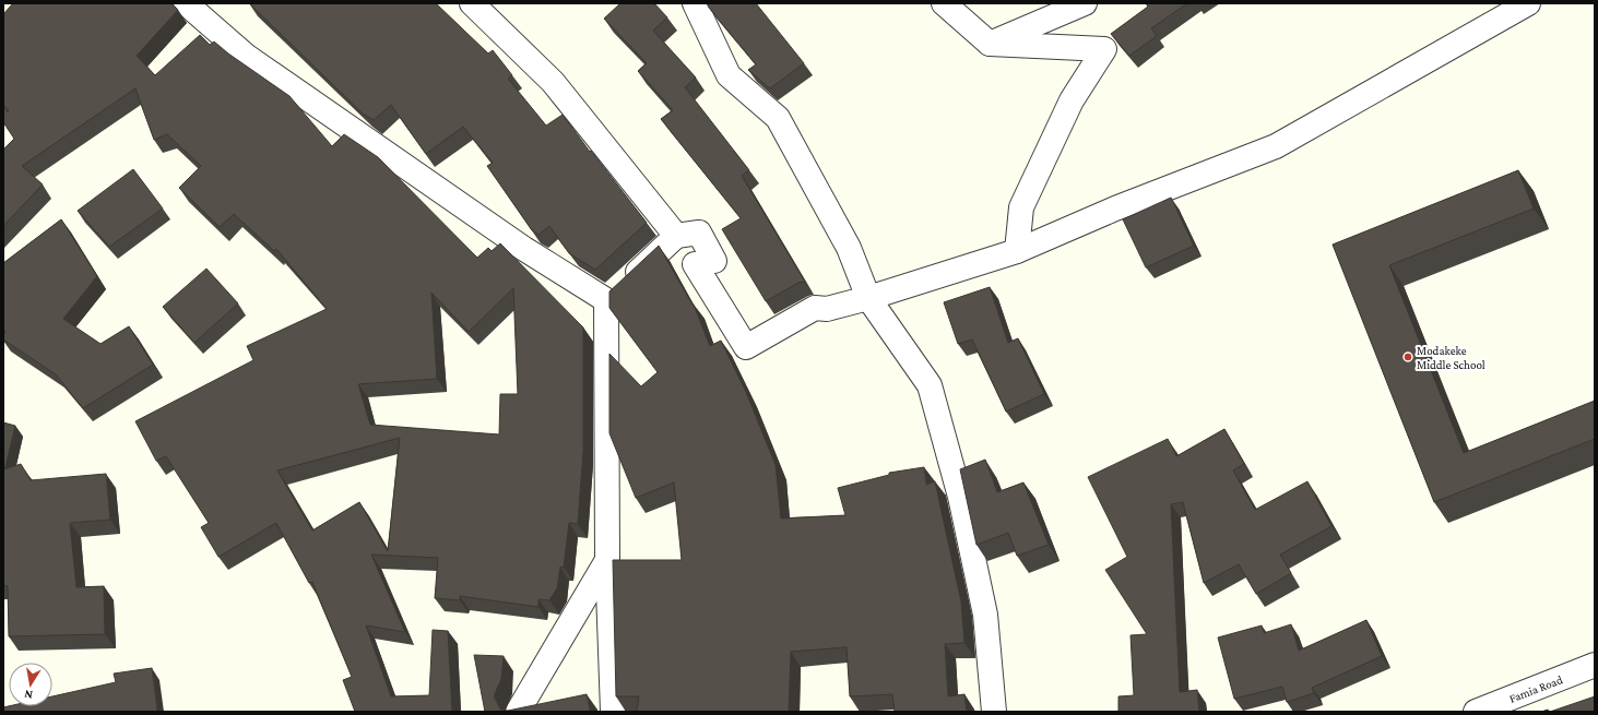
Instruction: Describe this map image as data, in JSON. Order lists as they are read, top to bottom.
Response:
{
  "streets": {
    "street": ["Famia Road"]
  },
  "places": ["Modakeke Middle School"],
  "north": "bottom"
}
